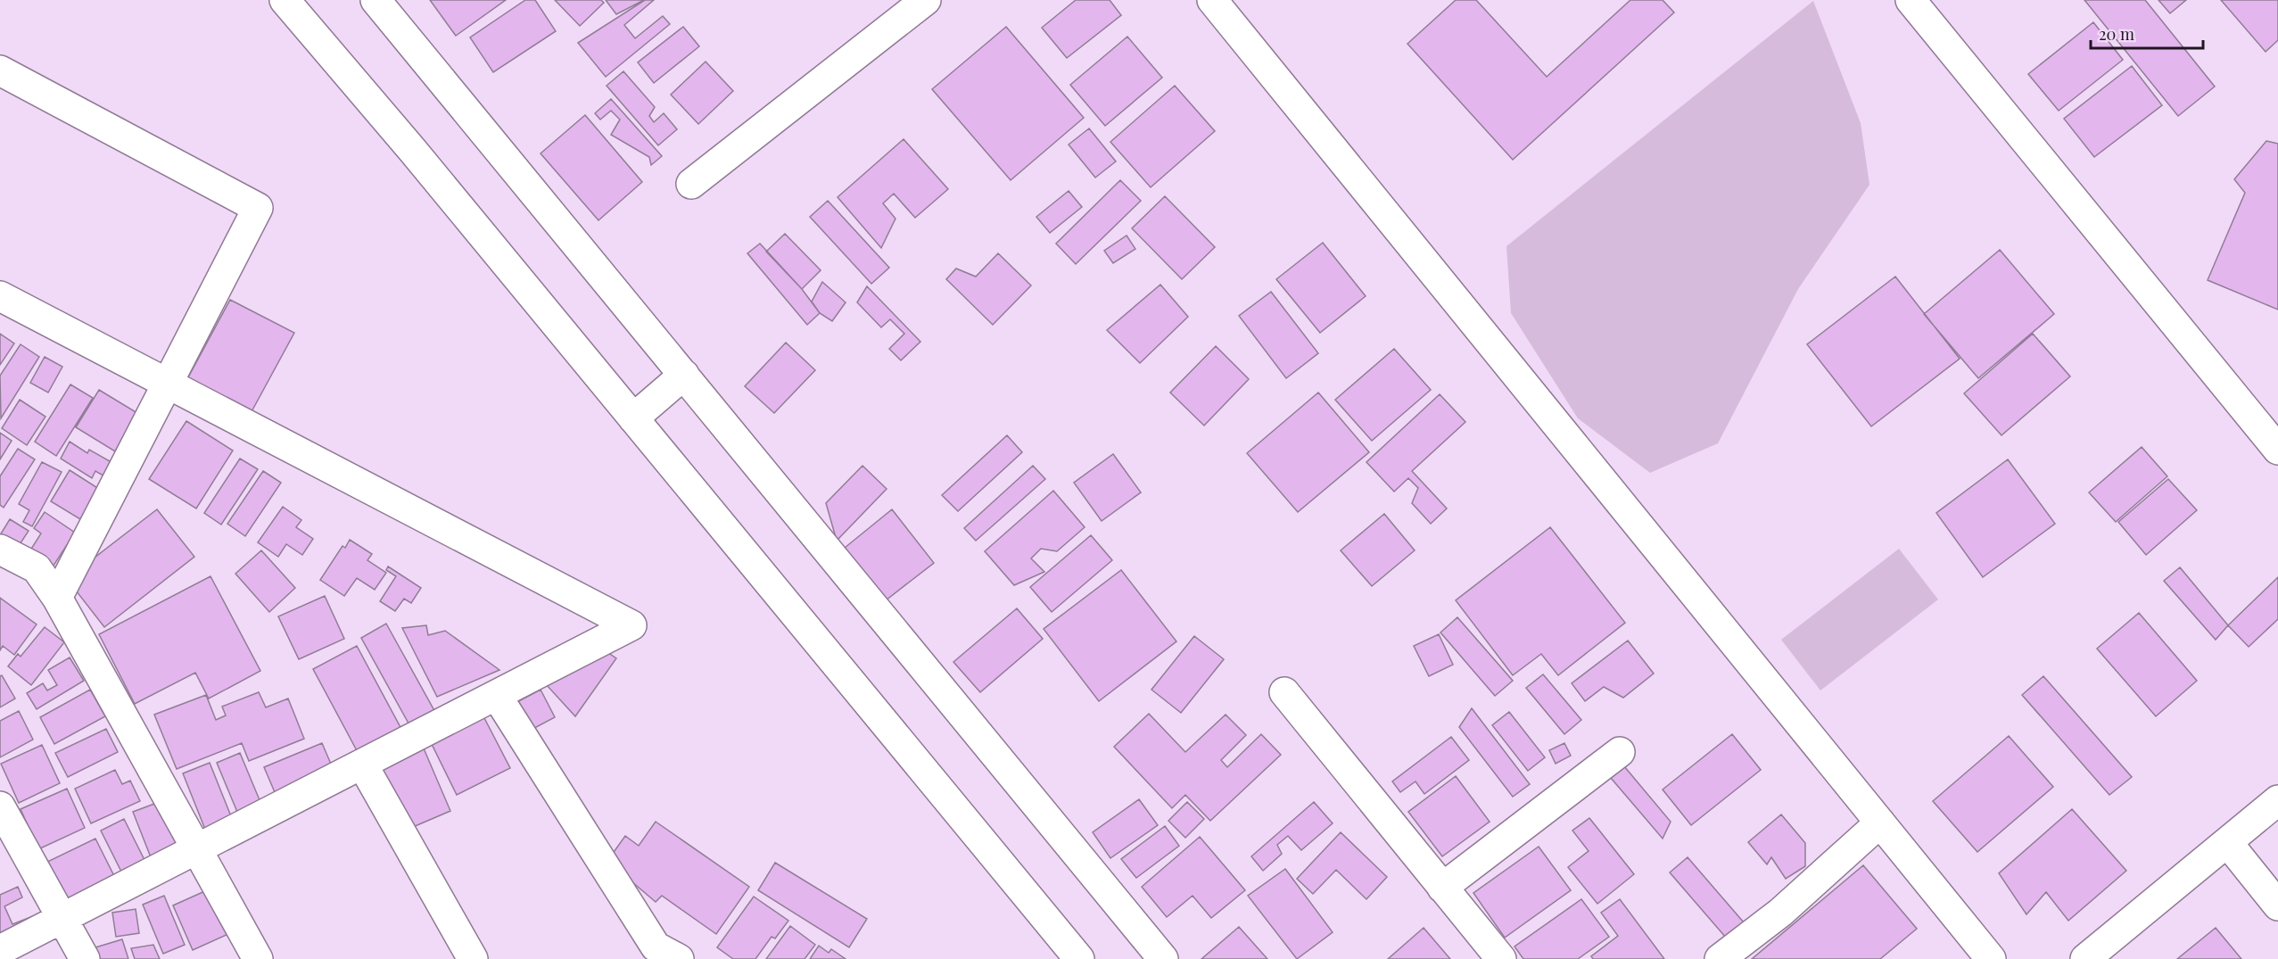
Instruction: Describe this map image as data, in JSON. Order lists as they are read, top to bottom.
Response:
{
  "scale_bar": "20 m"
}
